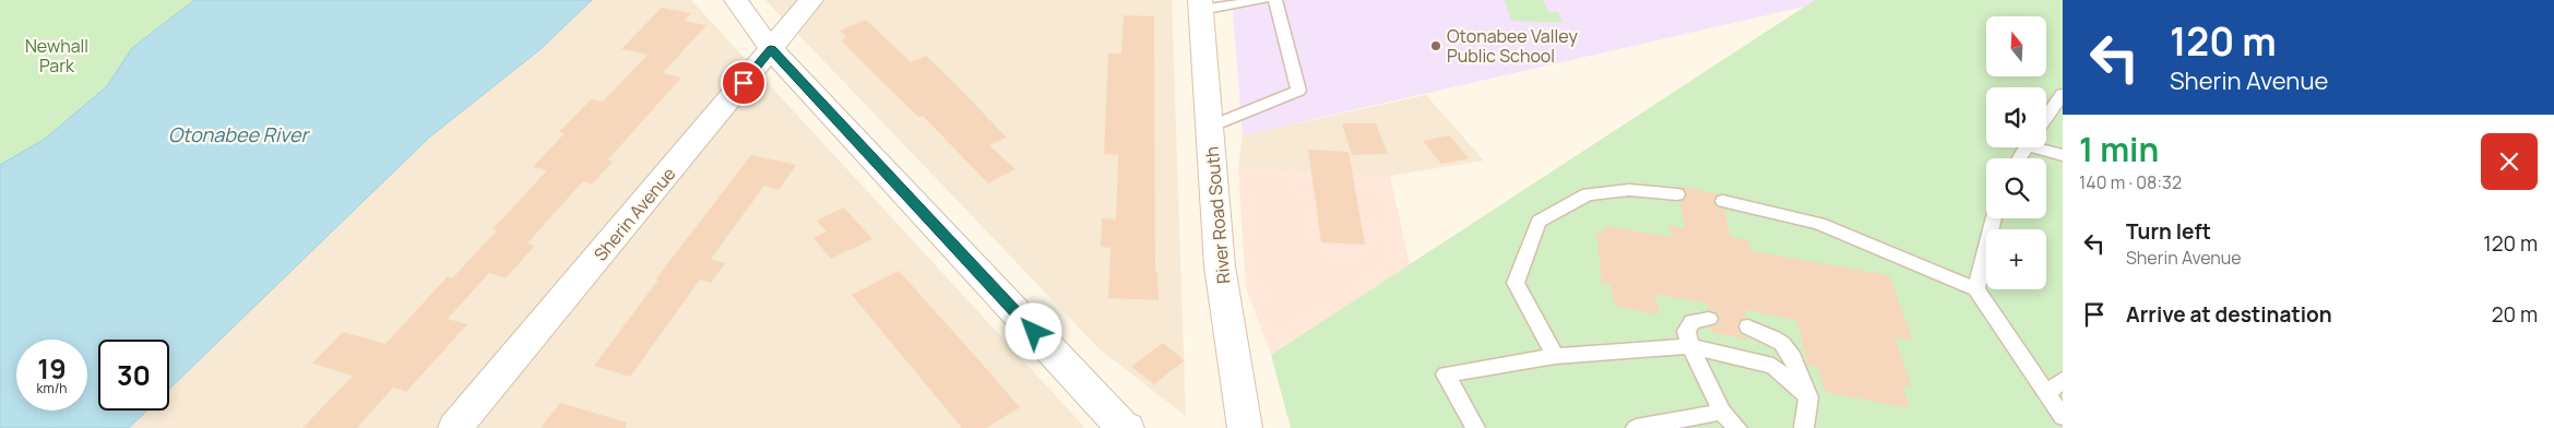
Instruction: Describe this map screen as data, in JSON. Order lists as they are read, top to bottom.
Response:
{
  "streets": {
    "street": ["Sherin Avenue", "River Road South"]
  },
  "water": ["Otonabee River"],
  "parks": ["Newhall Park"],
  "places": ["Otonabee Valley Public School"],
  "north": "top",
  "page": {
    "turn": ["120 m", "Sherin Avenue"],
    "map_buttons": "+",
    "heading": ["1 min", "140 m · 08:32"],
    "list": [
      {
        "name": "Turn left",
        "note": "Sherin Avenue",
        "value": "120 m"
      },
      {
        "name": "Arrive at destination",
        "value": "20 m"
      }
    ],
    "speed": "19 km/h",
    "limit": "30"
  }
}
